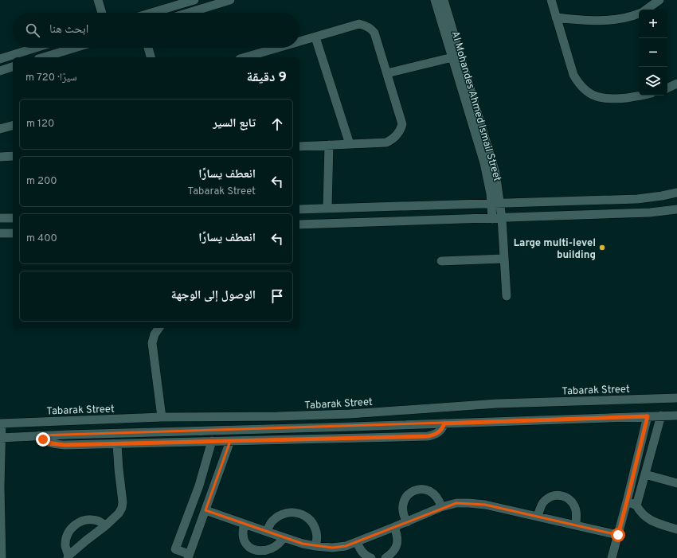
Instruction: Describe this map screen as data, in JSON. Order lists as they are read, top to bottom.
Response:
{
  "streets": {
    "street": ["Al Mohandes Ahmed Ismail Street", "Tabarak Street"]
  },
  "places": ["Large multi-level building"],
  "page": {
    "map_buttons": ["+", "−"],
    "search": "ابحث هنا",
    "heading": ["9 دقيقة", "سيرًا · 720 m"],
    "list": [
      ["تابع السير", "120 m"],
      ["انعطف يسارًا", "Tabarak Street", "200 m"],
      ["انعطف يسارًا", "400 m"],
      "الوصول إلى الوجهة"
    ]
  }
}
